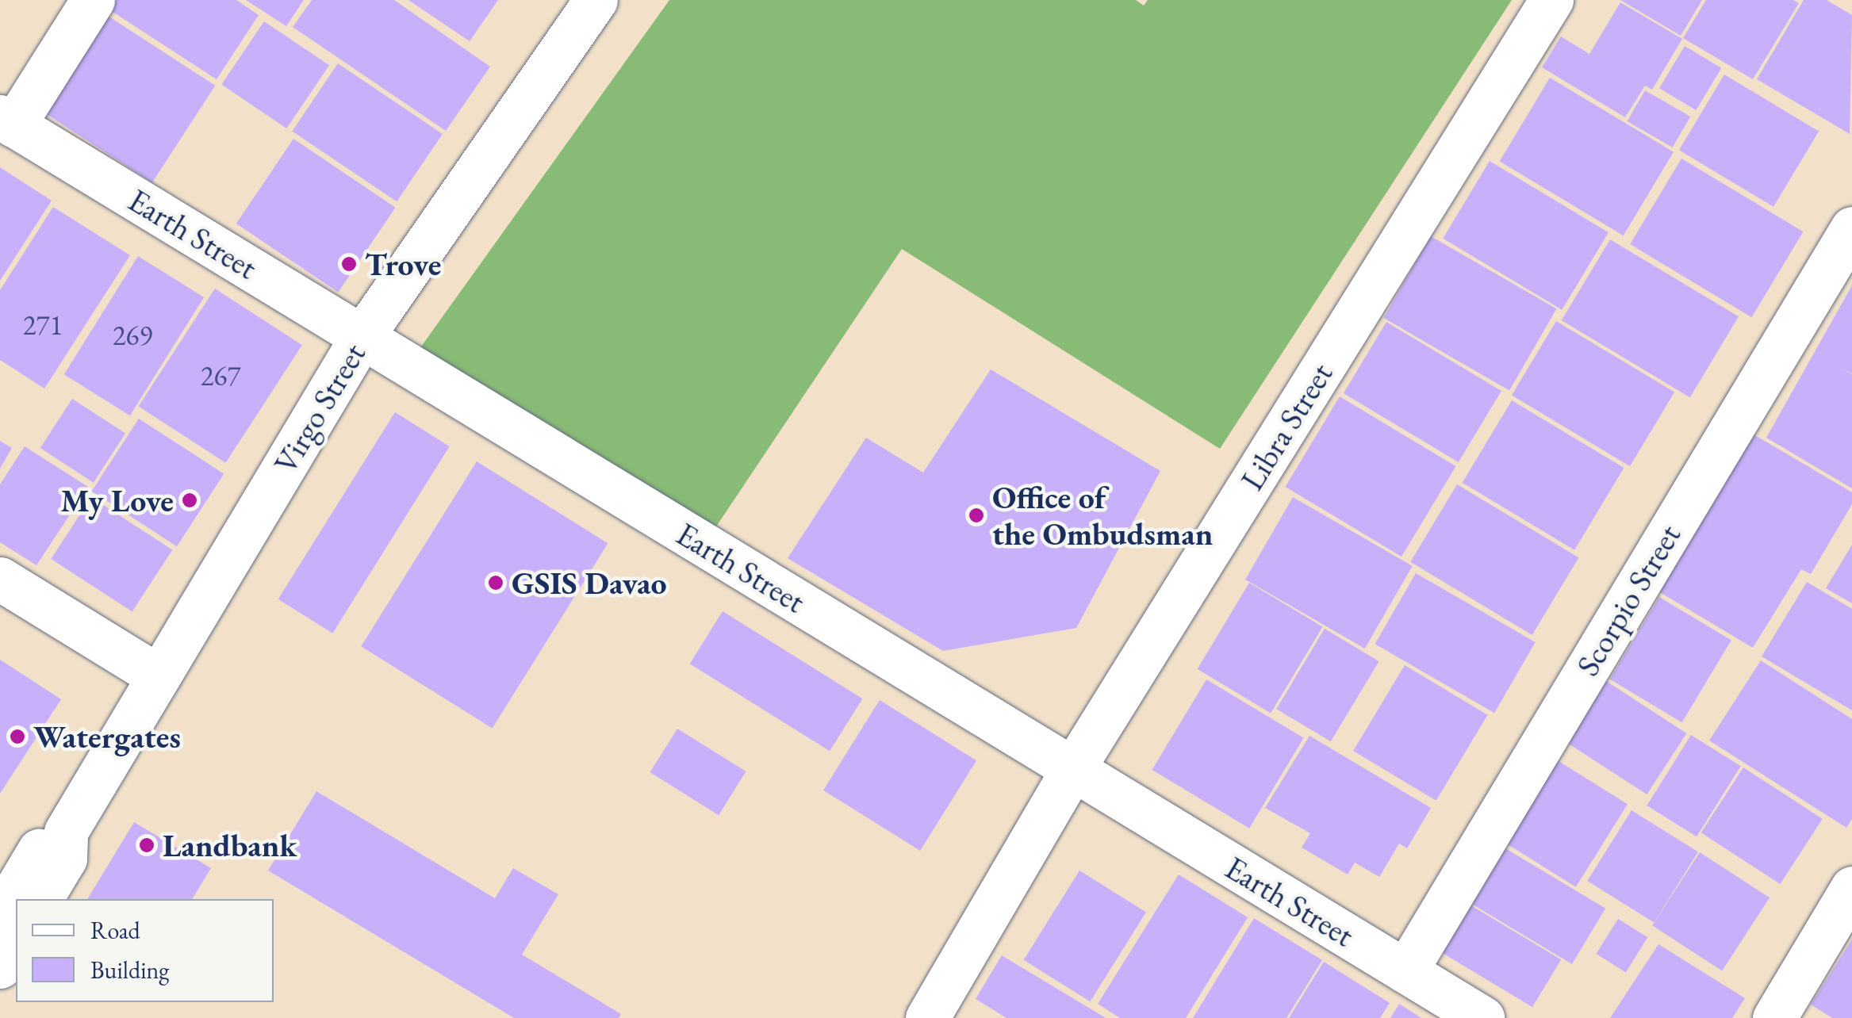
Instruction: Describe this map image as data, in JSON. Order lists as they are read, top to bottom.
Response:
{
  "streets": {
    "street": [
      "Earth Street",
      "Virgo Street",
      "Libra Street",
      "Scorpio Street"
    ]
  },
  "crossings": [
    ["Earth Street", "Virgo Street"],
    ["Earth Street", "Libra Street"],
    ["Earth Street", "Scorpio Street"]
  ],
  "places": [
    "Trove",
    "My Love",
    "Office of the Ombudsman",
    "GSIS Davao",
    "Watergates",
    "Landbank"
  ],
  "house_numbers": ["271", "269", "267"],
  "legend": ["Road", "Building"]
}
